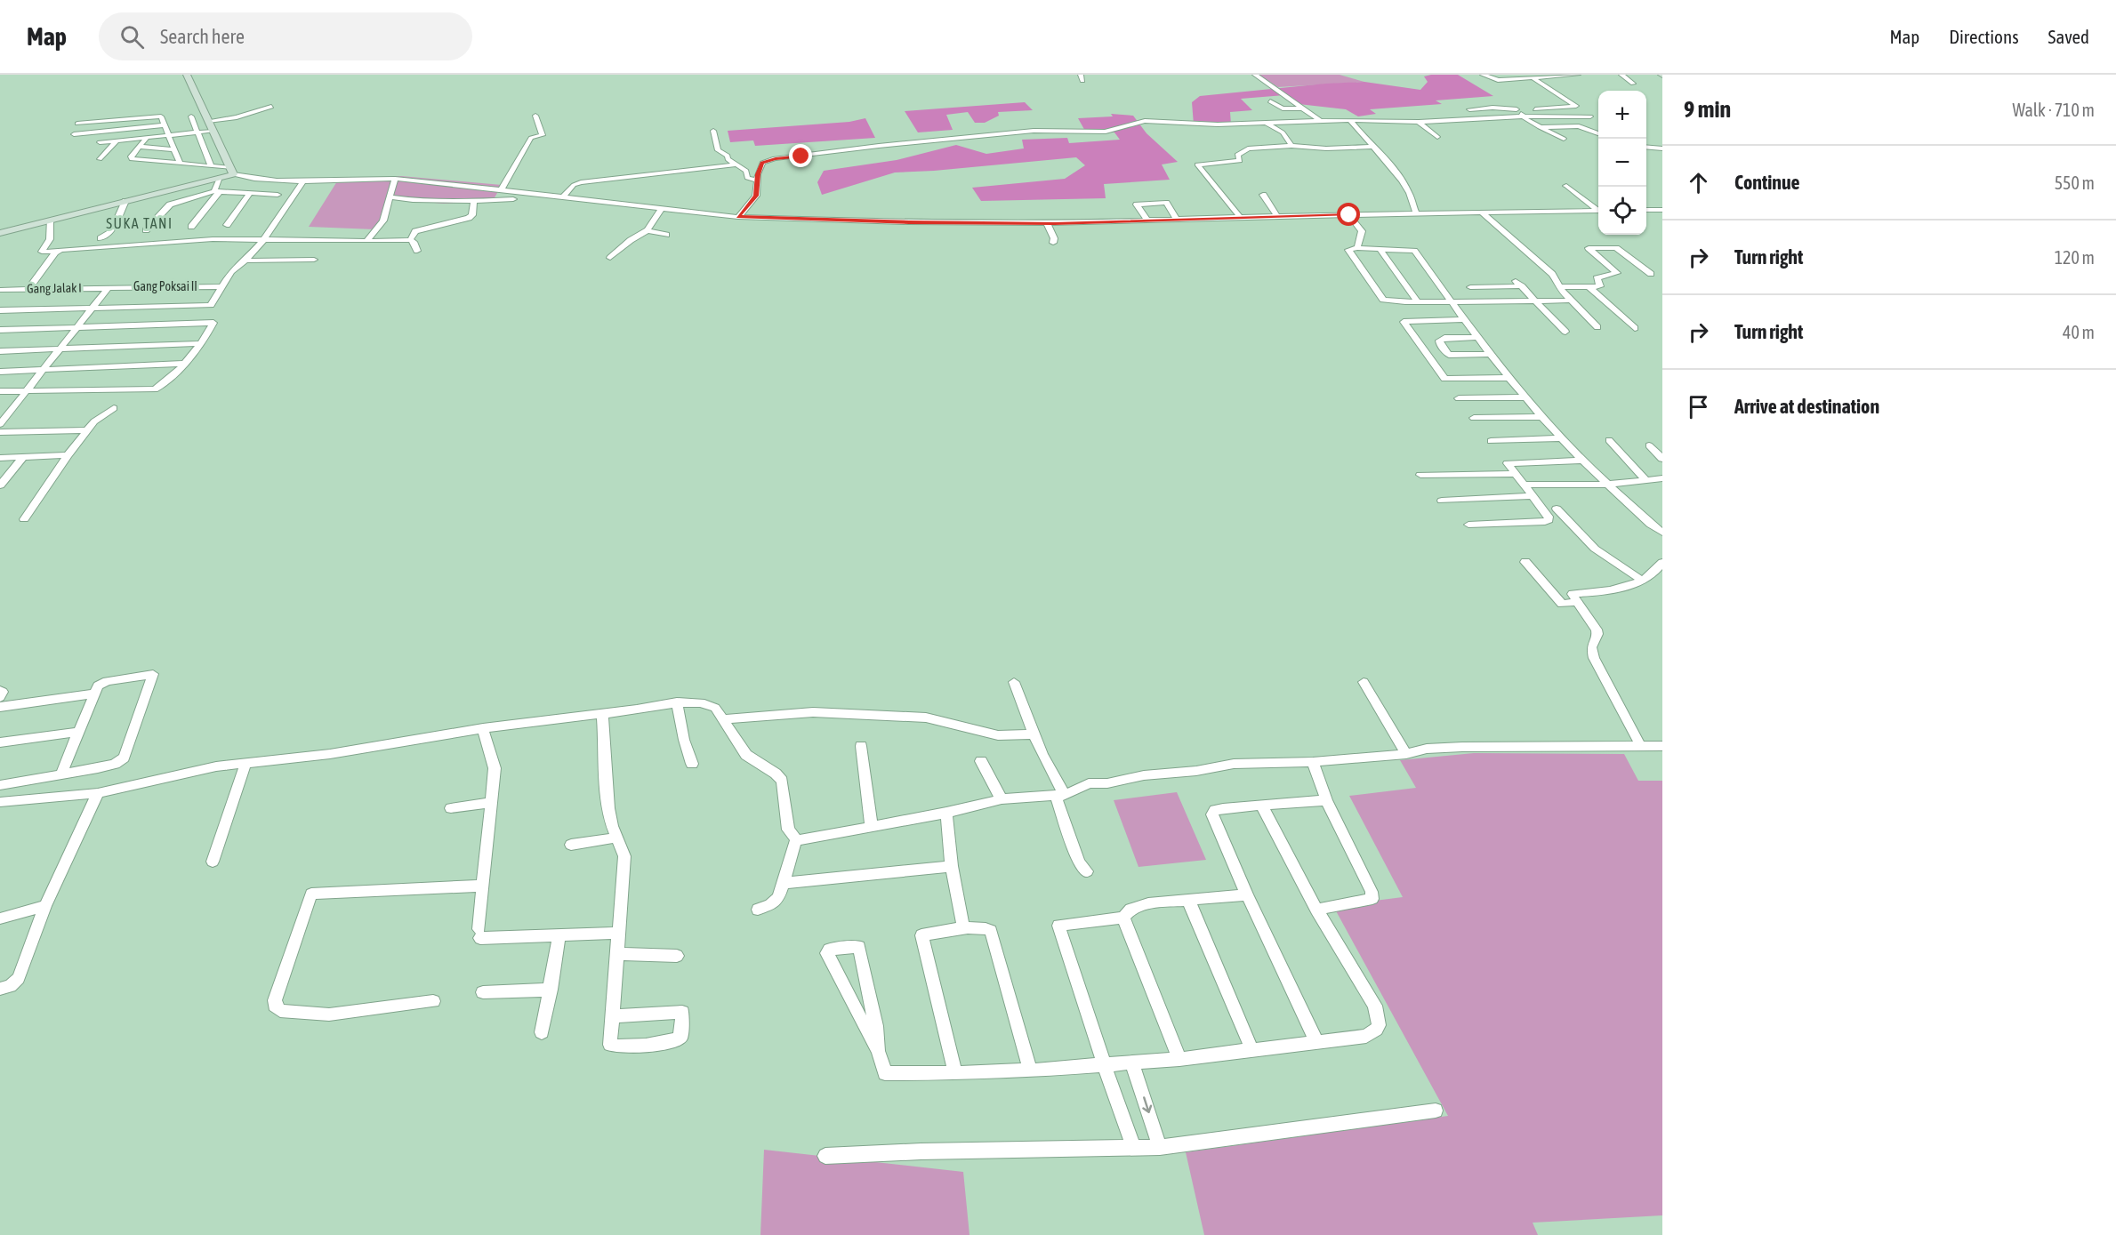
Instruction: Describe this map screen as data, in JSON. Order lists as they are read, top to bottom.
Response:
{
  "streets": {
    "street": ["Gang Poksai II", "Gang Jalak I"]
  },
  "crossings": [
    ["Gang Poksai II", "Gang Jalak I"]
  ],
  "districts": ["SUKA TANI"],
  "page": {
    "header": "Map",
    "search": "Search here",
    "nav": ["Map", "Directions", "Saved"],
    "heading": ["9 min", "Walk · 710 m"],
    "map_buttons": ["+", "−"],
    "list": [
      ["Continue", "550 m"],
      ["Turn right", "120 m"],
      ["Turn right", "40 m"],
      "Arrive at destination"
    ]
  }
}
